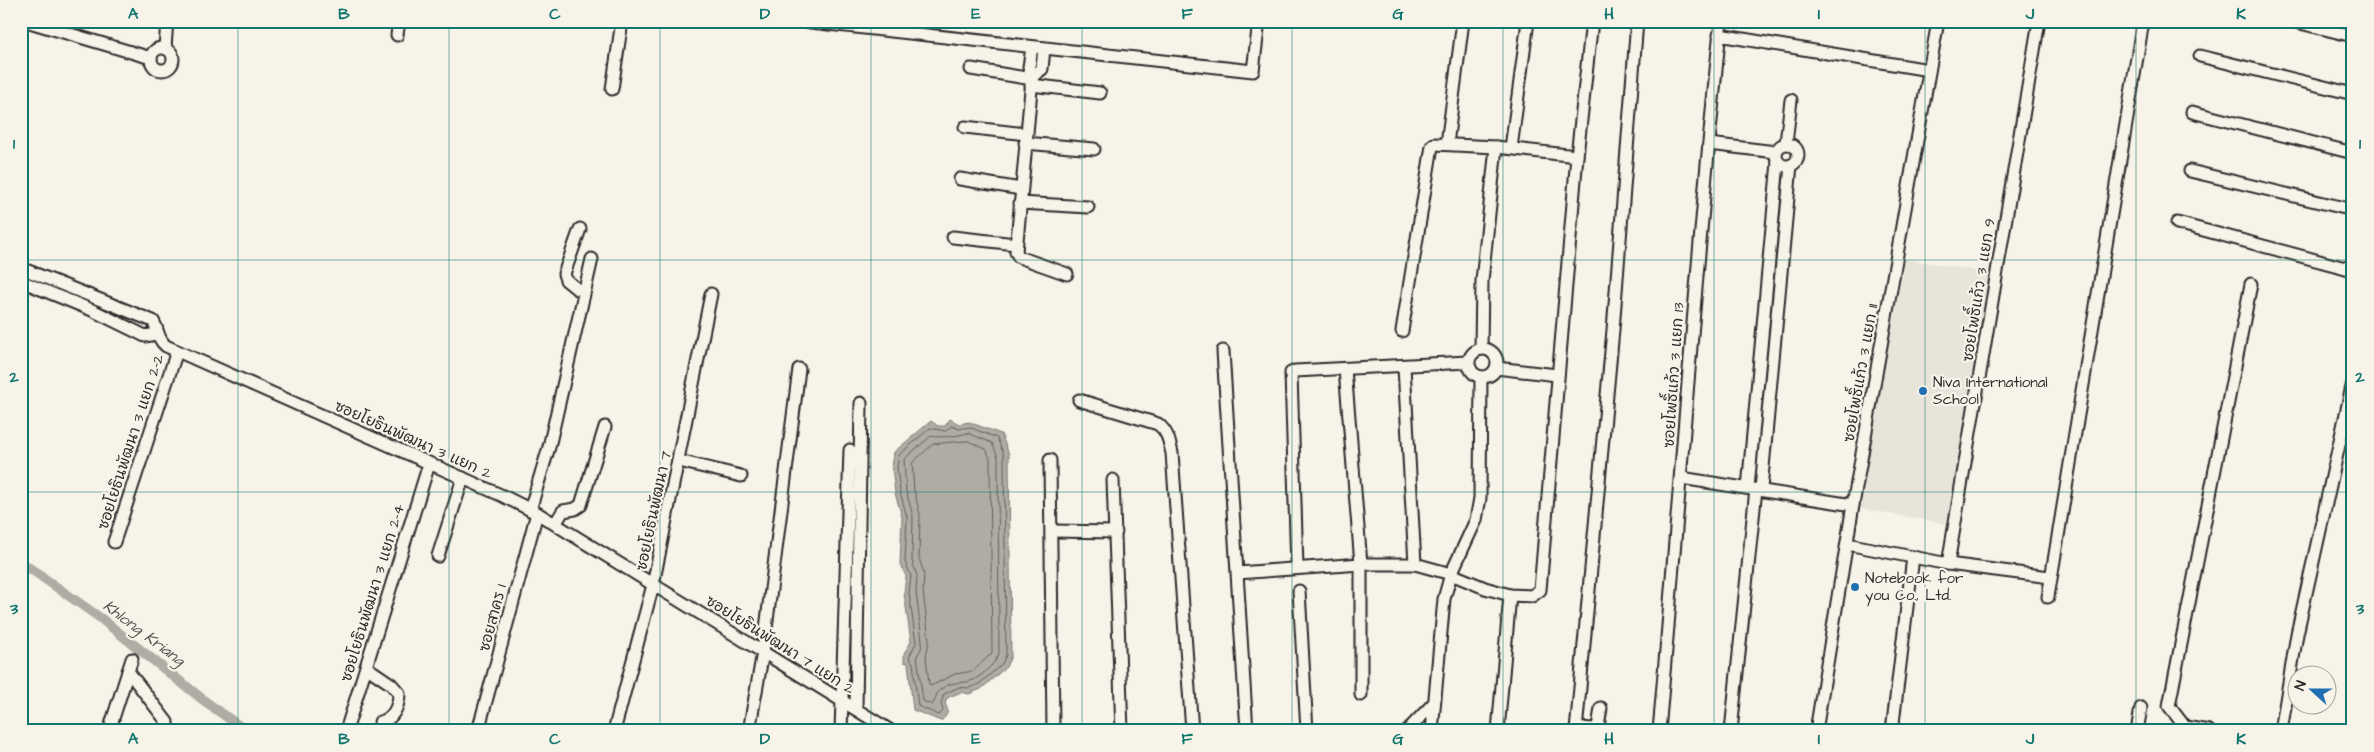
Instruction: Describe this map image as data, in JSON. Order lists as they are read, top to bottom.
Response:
{
  "streets": {
    "street": [
      "ซอยโพธิ์แก้ว 3 แยก 9",
      "ซอยโพธิ์แก้ว 3 แยก 11",
      "ซอยโพธิ์แก้ว 3 แยก 13",
      "ซอยโยธินพัฒนา 3 แยก 2",
      "ซอยโยธินพัฒนา 3 แยก 2-2",
      "ซอยโยธินพัฒนา 7",
      "ซอยโยธินพัฒนา 3 แยก 2-4",
      "ซอยสาคร 1",
      "ซอยโยธินพัฒนา 7 แยก 2"
    ]
  },
  "crossings": [
    ["ซอยโยธินพัฒนา 3 แยก 2", "ซอยโยธินพัฒนา 3 แยก 2-2"],
    ["ซอยโยธินพัฒนา 3 แยก 2", "ซอยโยธินพัฒนา 7"],
    ["ซอยโยธินพัฒนา 3 แยก 2", "ซอยโยธินพัฒนา 3 แยก 2-4"],
    ["ซอยโยธินพัฒนา 3 แยก 2", "ซอยสาคร 1"],
    ["ซอยโยธินพัฒนา 3 แยก 2", "ซอยโยธินพัฒนา 7 แยก 2"],
    ["ซอยโยธินพัฒนา 7", "ซอยโยธินพัฒนา 7 แยก 2"]
  ],
  "water": ["Khlong Kriang"],
  "places": ["Niva International School", "Notebook for you Co., Ltd."],
  "north": "left",
  "grid": {
    "columns": [
      "A",
      "B",
      "C",
      "D",
      "E",
      "F",
      "G",
      "H",
      "I",
      "J",
      "K"
    ],
    "rows": ["1", "2", "3"]
  }
}
